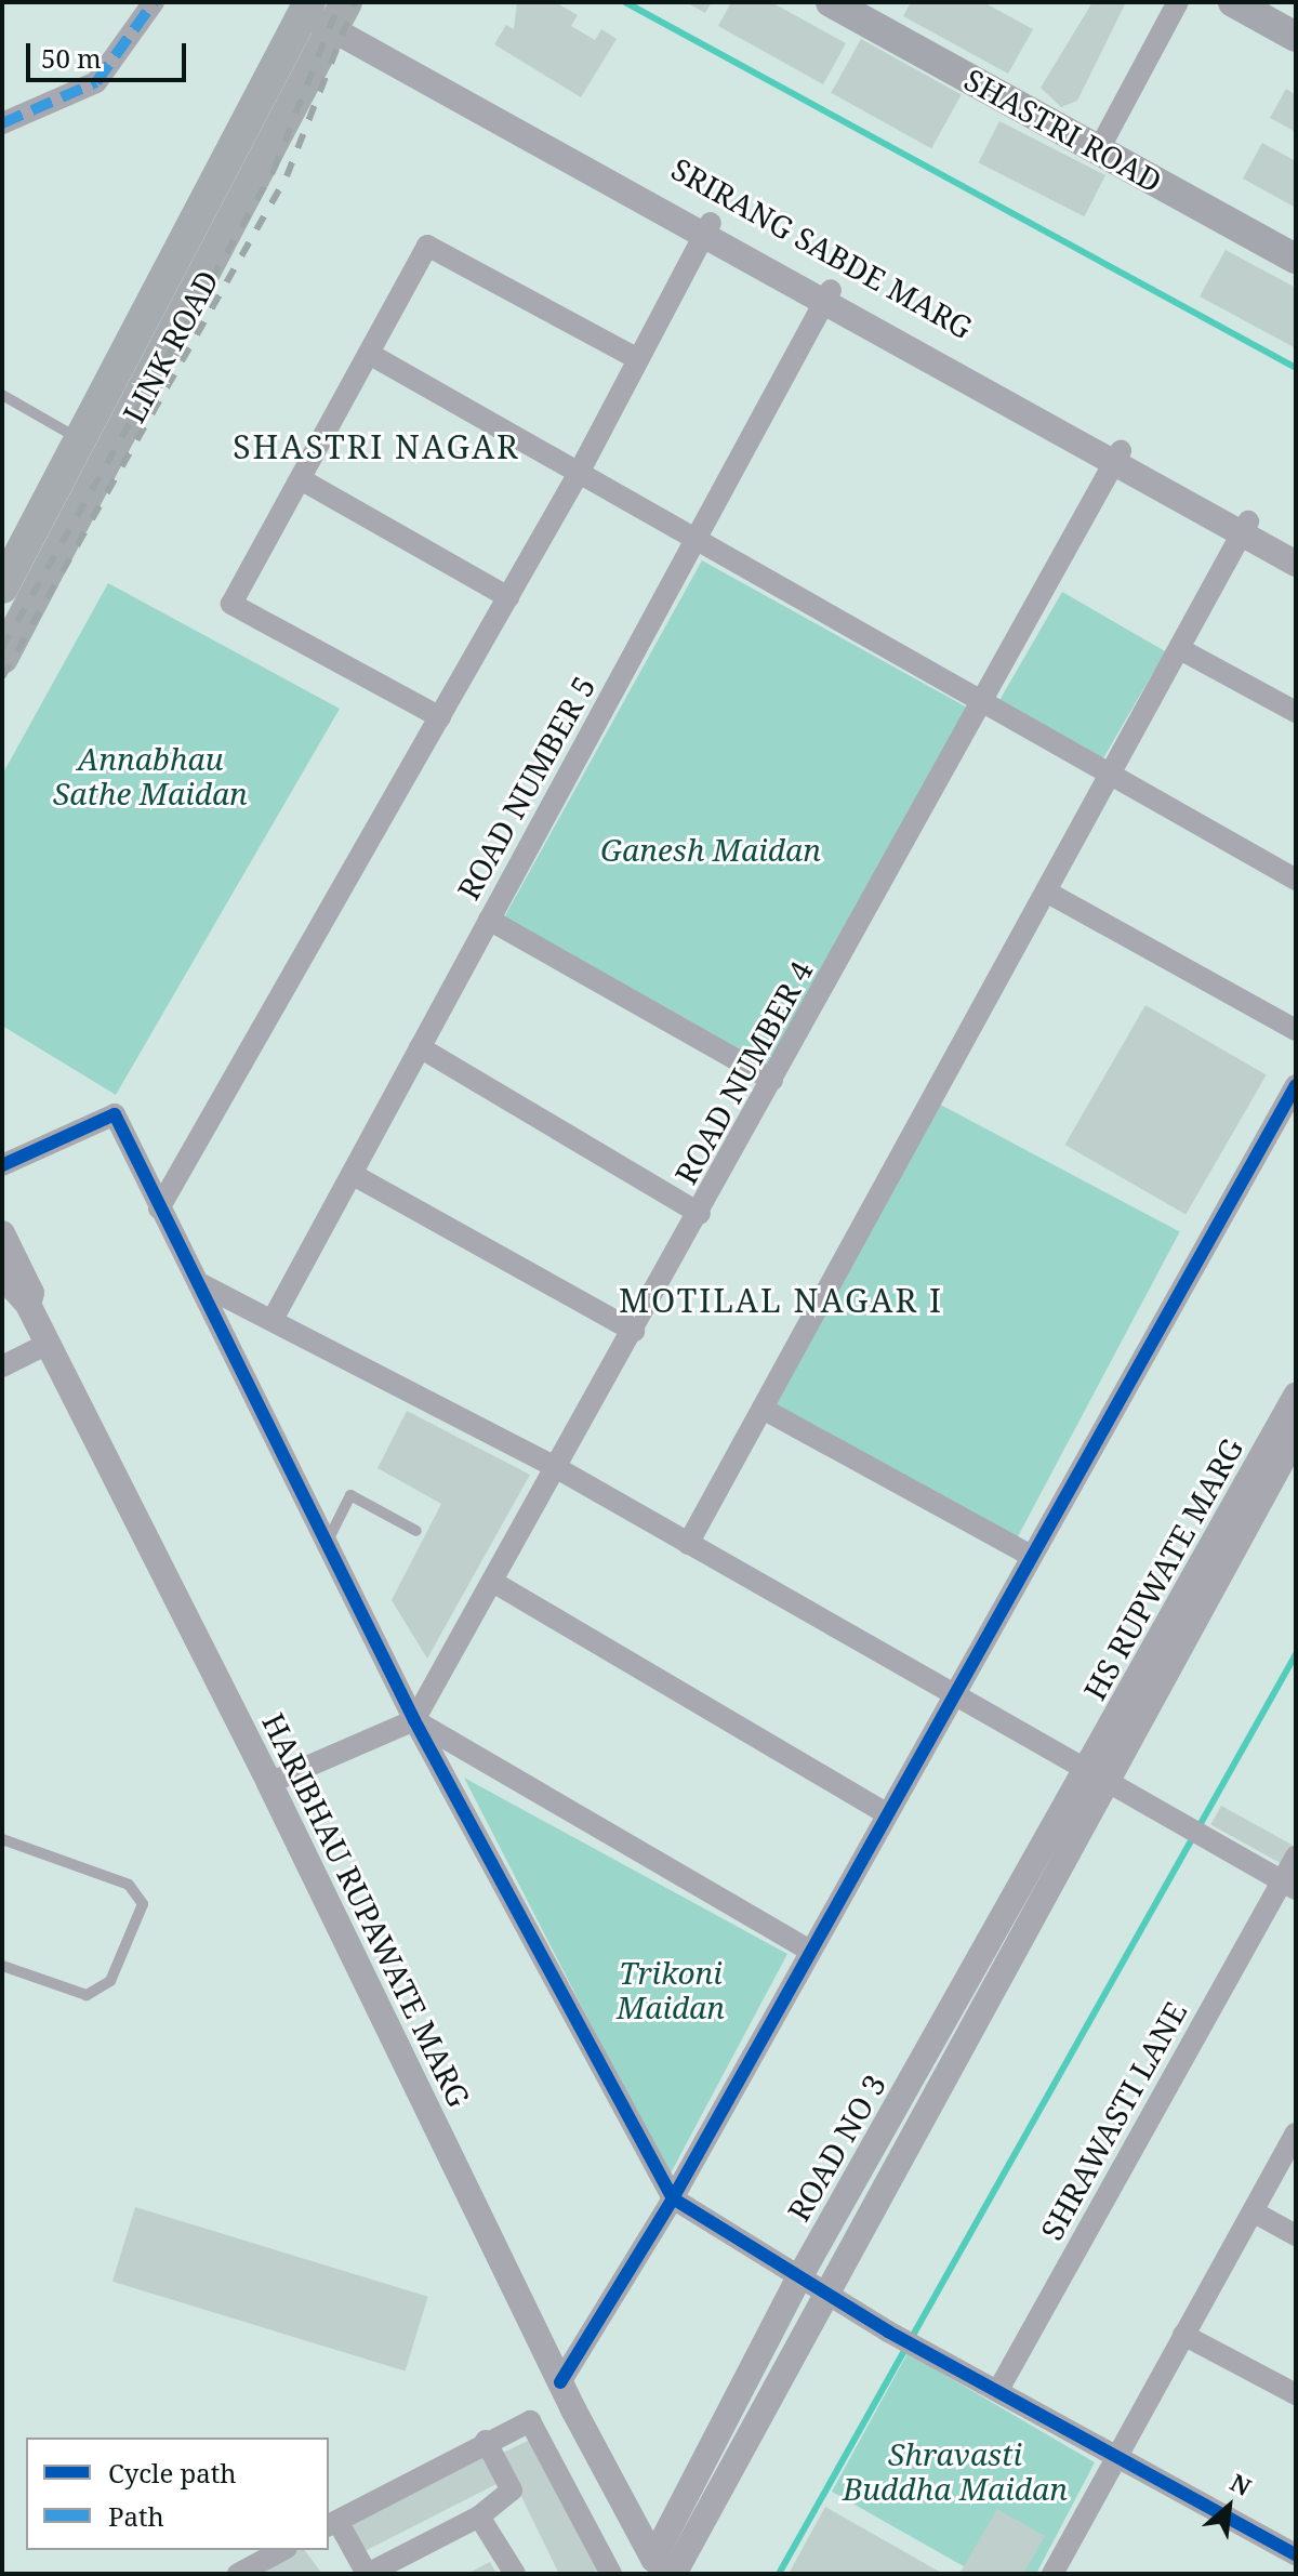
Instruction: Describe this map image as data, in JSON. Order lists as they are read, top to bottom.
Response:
{
  "streets": {
    "main road": ["SHASTRI ROAD", "LINK ROAD"],
    "street": [
      "SRIRANG SABDE MARG",
      "ROAD NUMBER 5",
      "ROAD NUMBER 4",
      "HS RUPWATE MARG",
      "HARIBHAU RUPAWATE MARG",
      "SHRAWASTI LANE",
      "ROAD NO 3"
    ]
  },
  "crossings": [
    ["SRIRANG SABDE MARG", "LINK ROAD"],
    ["SRIRANG SABDE MARG", "ROAD NUMBER 5"],
    ["SRIRANG SABDE MARG", "ROAD NUMBER 4"],
    ["HS RUPWATE MARG", "ROAD NO 3"],
    ["HARIBHAU RUPAWATE MARG", "ROAD NO 3"]
  ],
  "districts": ["SHASTRI NAGAR", "MOTILAL NAGAR I"],
  "parks": [
    "Annabhau Sathe Maidan",
    "Ganesh Maidan",
    "Trikoni Maidan",
    "Shravasti Buddha Maidan"
  ],
  "legend": ["Cycle path", "Path"],
  "scale_bar": "50 m",
  "north": "top right"
}
